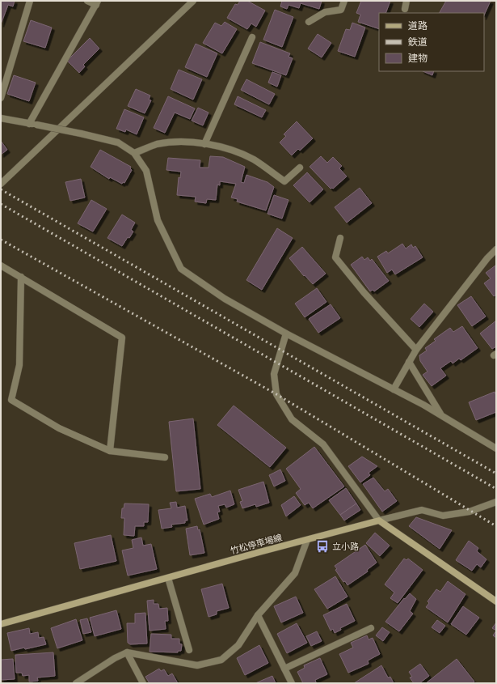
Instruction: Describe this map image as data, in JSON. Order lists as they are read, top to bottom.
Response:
{
  "streets": {
    "main road": ["竹松停車場線"]
  },
  "places": {
    "bus stop": ["立小路"]
  },
  "legend": ["道路", "鉄道", "建物"]
}
